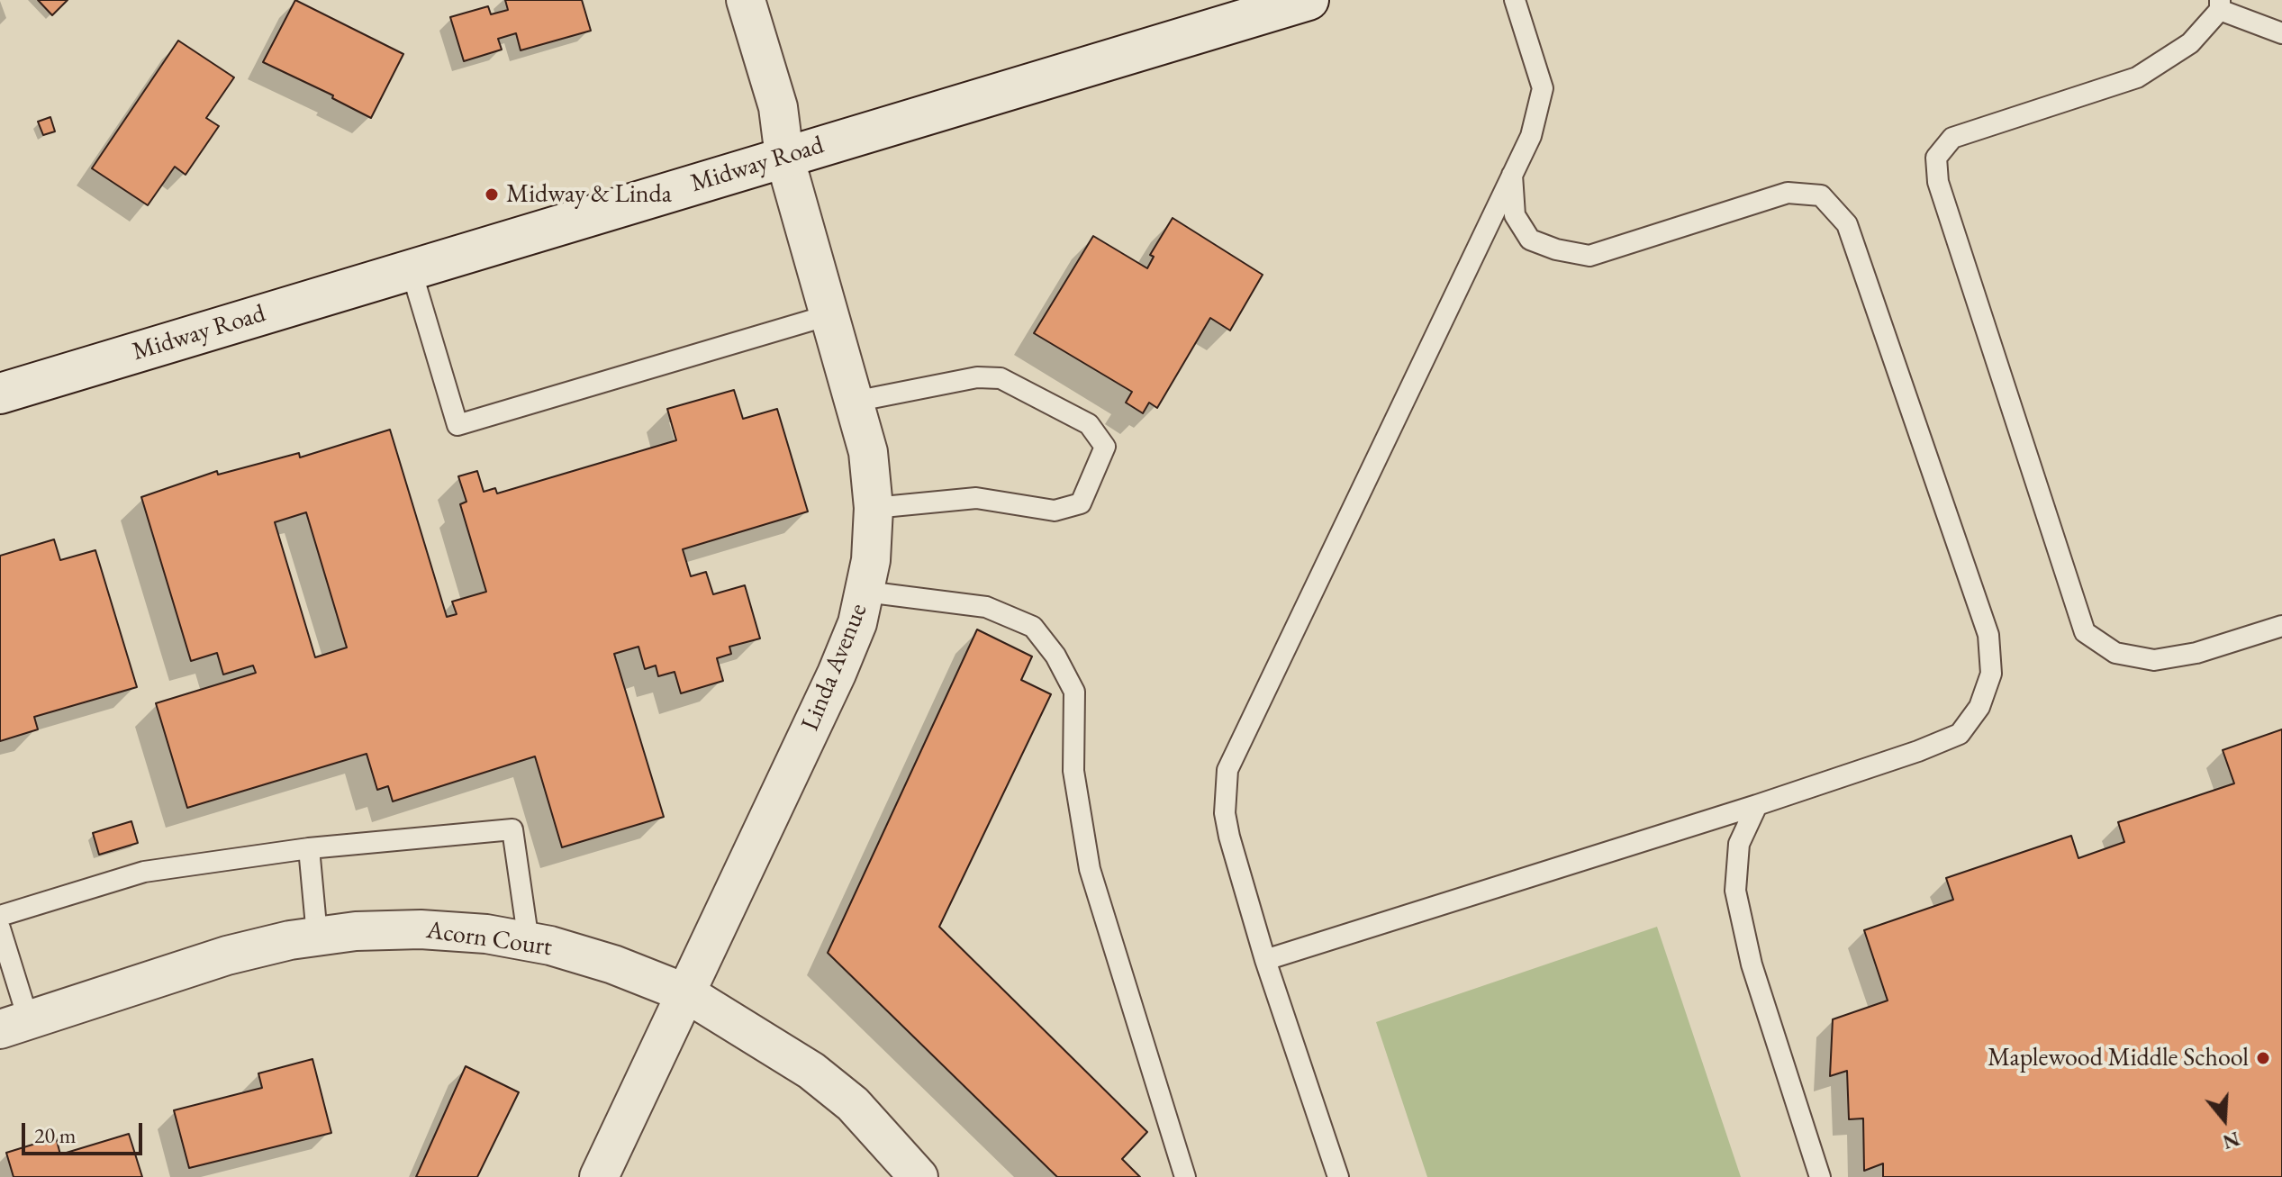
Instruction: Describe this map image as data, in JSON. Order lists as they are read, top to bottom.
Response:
{
  "streets": {
    "main road": ["Midway Road"],
    "street": ["Linda Avenue", "Acorn Court"]
  },
  "crossings": [
    ["Midway Road", "Linda Avenue"],
    ["Linda Avenue", "Acorn Court"]
  ],
  "places": ["Midway & Linda", "Maplewood Middle School"],
  "scale_bar": "20 m",
  "north": "bottom"
}
